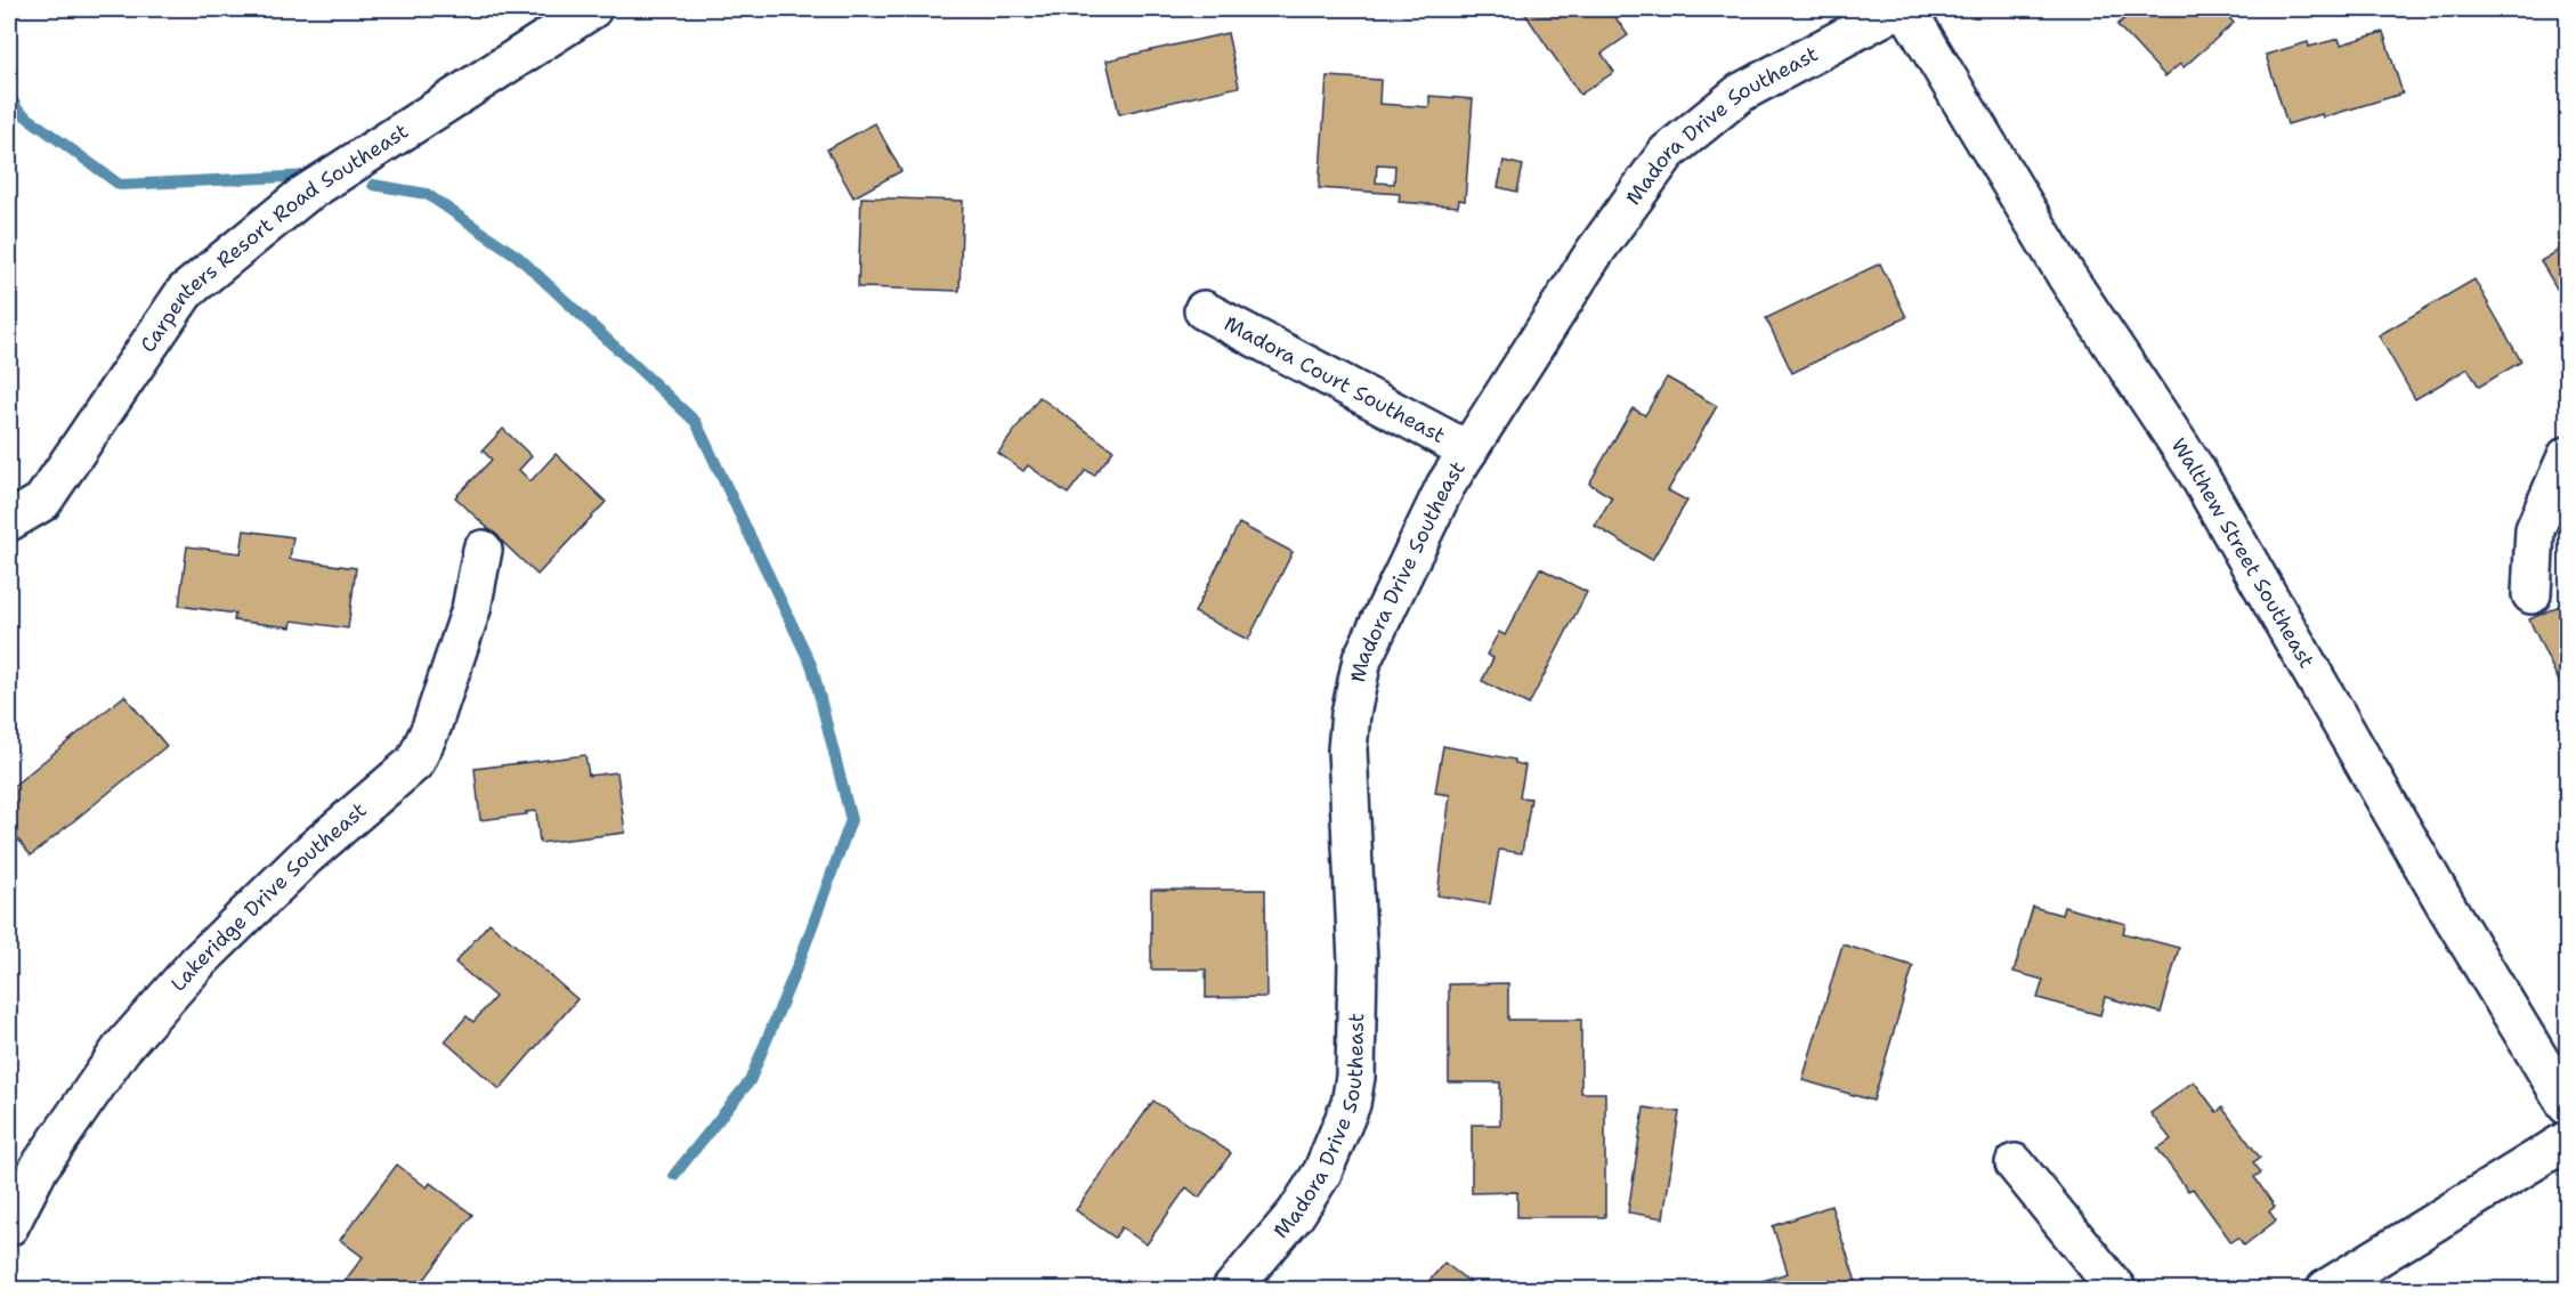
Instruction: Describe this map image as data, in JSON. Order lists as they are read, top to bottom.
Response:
{
  "streets": {
    "street": [
      "Madora Drive Southeast",
      "Carpenters Resort Road Southeast",
      "Madora Court Southeast",
      "Walthew Street Southeast",
      "Lakeridge Drive Southeast"
    ]
  },
  "crossings": [
    ["Madora Drive Southeast", "Madora Court Southeast"]
  ]
}
